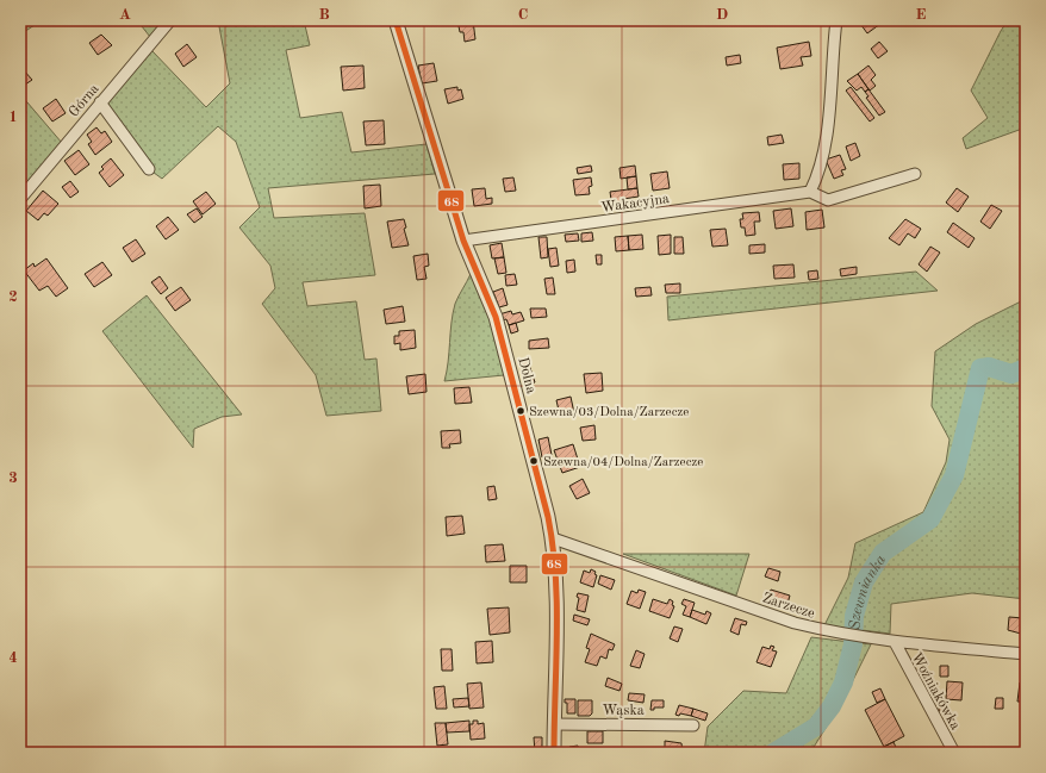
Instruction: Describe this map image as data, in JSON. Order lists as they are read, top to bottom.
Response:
{
  "streets": {
    "street": [
      "Górna",
      "Wakacyjna",
      "Dolna",
      "Zarzecze",
      "Woźniakówka",
      "Wąska"
    ]
  },
  "crossings": [
    ["Wakacyjna", "Dolna"],
    ["Dolna", "Zarzecze"],
    ["Dolna", "Wąska"],
    ["Zarzecze", "Woźniakówka"]
  ],
  "water": ["Szewnianka"],
  "places": ["Szewna/03/Dolna/Zarzecze", "Szewna/04/Dolna/Zarzecze"],
  "lines": ["transit line 68"],
  "grid": {
    "columns": [
      "A",
      "B",
      "C",
      "D",
      "E"
    ],
    "rows": [
      "1",
      "2",
      "3",
      "4"
    ]
  }
}
